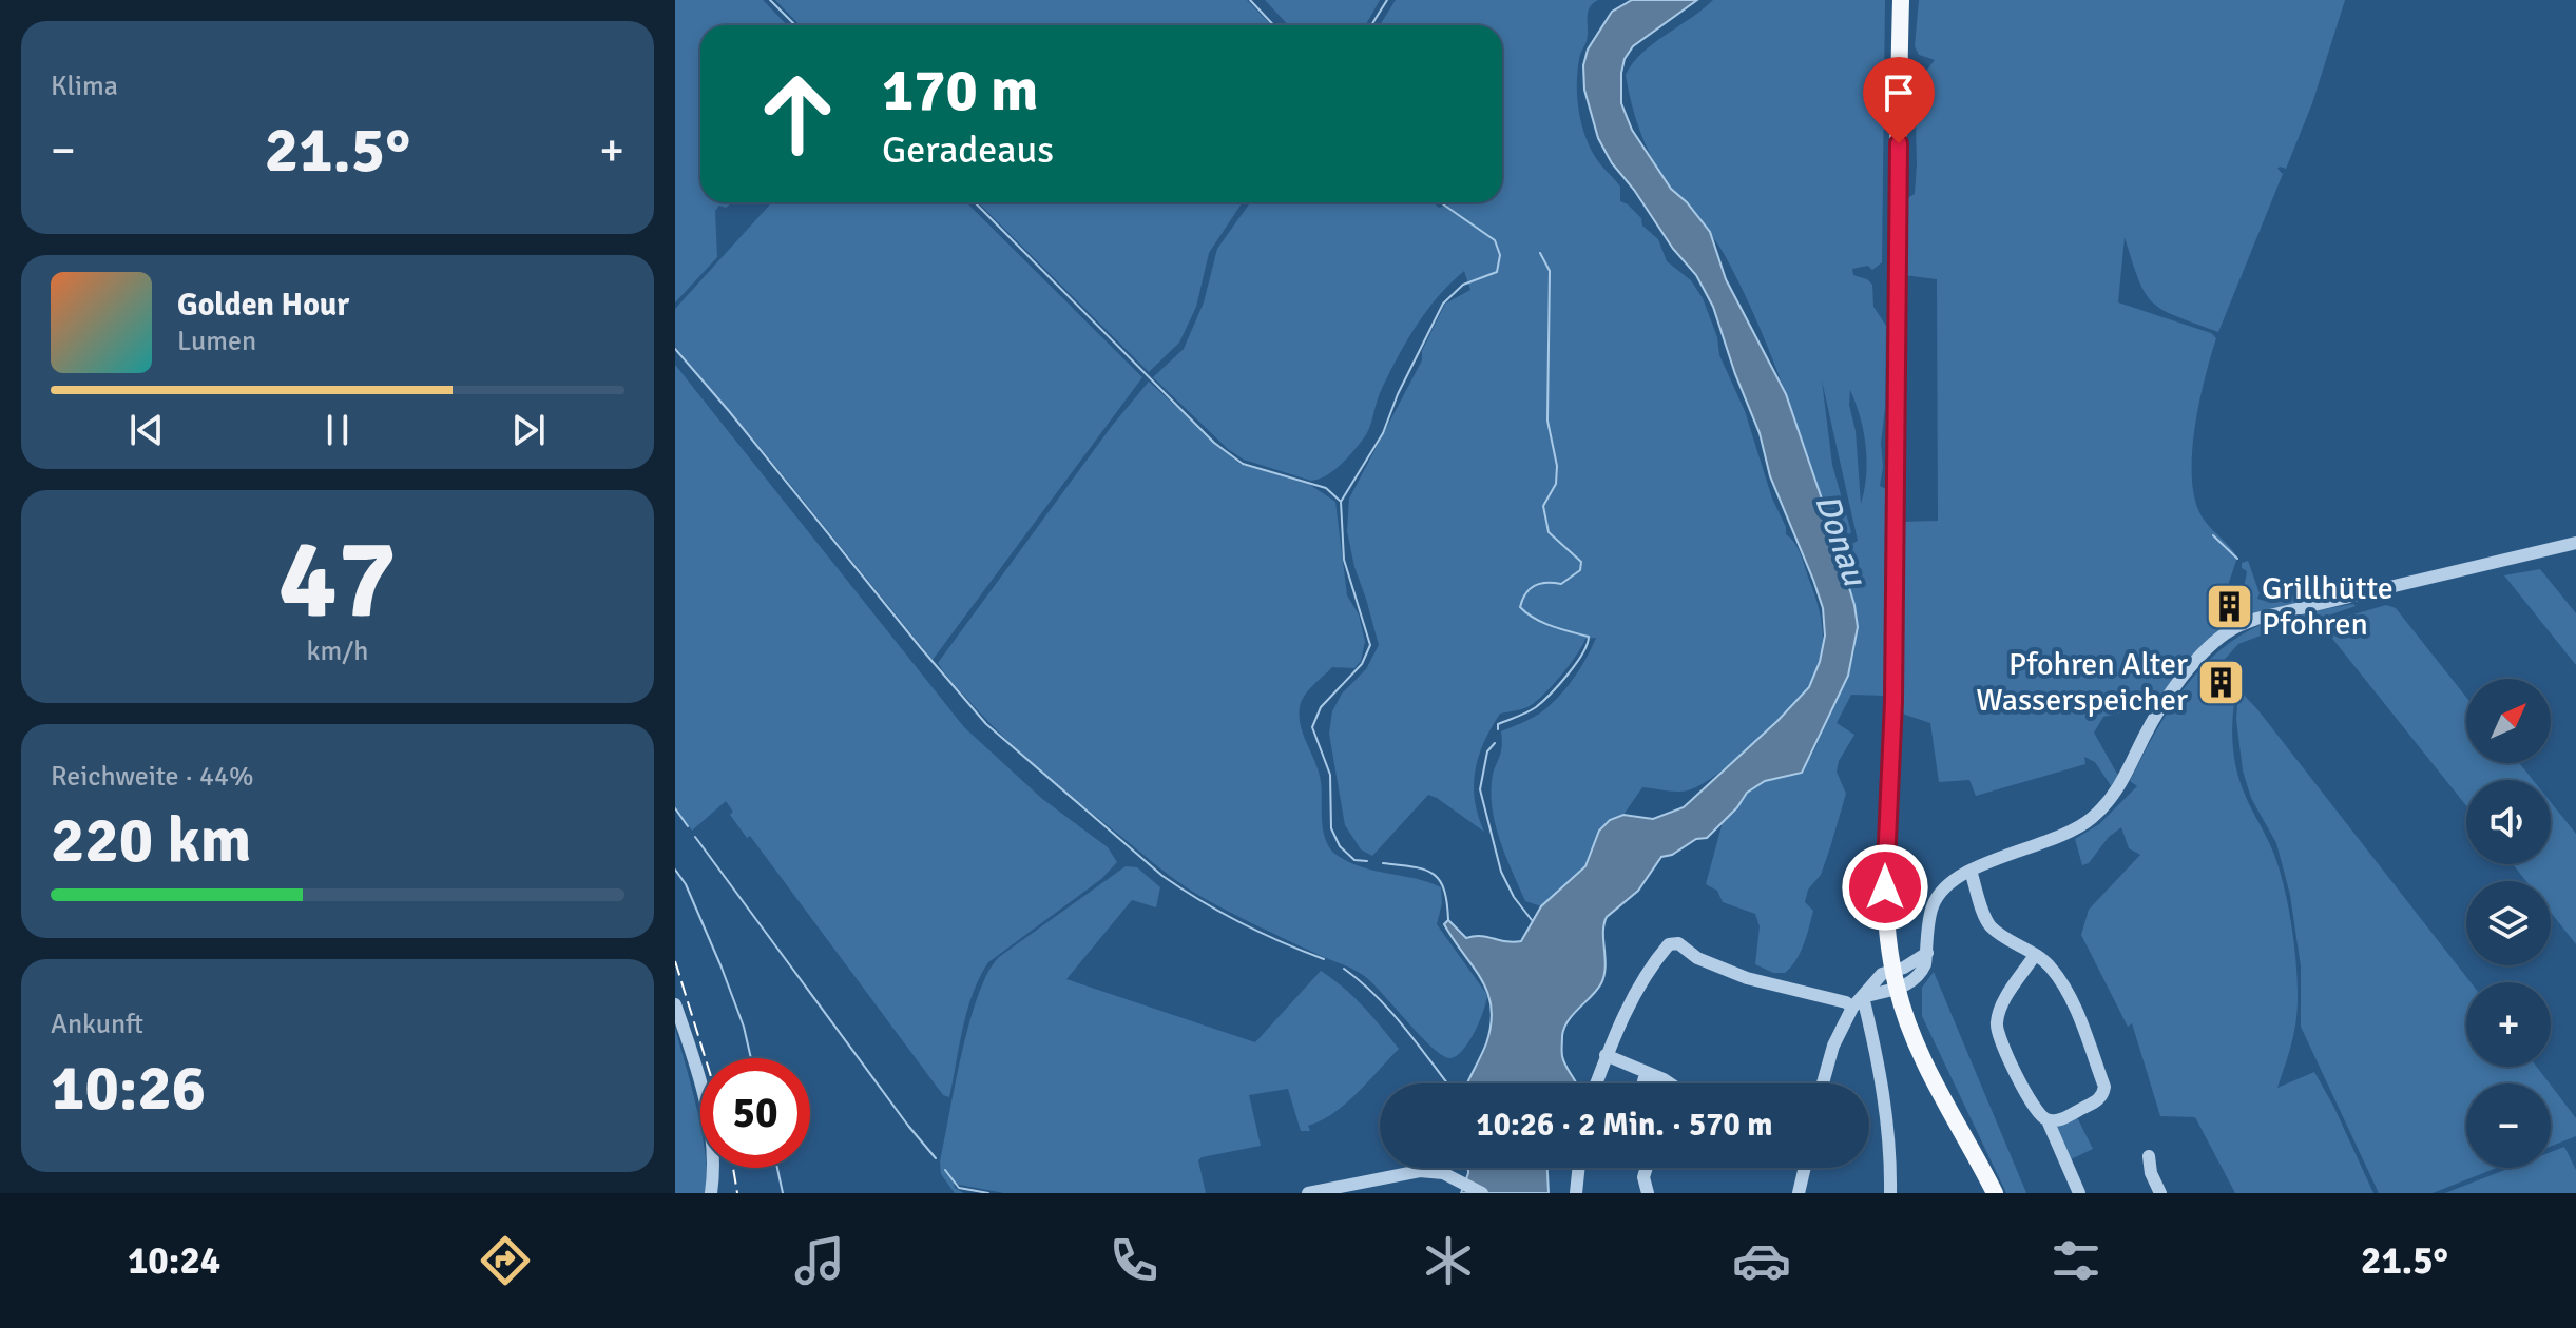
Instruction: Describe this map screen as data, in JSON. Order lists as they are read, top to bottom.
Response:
{
  "water": ["Donau"],
  "places": {
    "building": ["Grillhütte Pfohren", "Pfohren Alter Wasserspeicher"]
  },
  "north": "top right",
  "page": {
    "tile": [
      "Klima",
      ["47", "km/h"],
      ["Reichweite · 44%", "220 km"],
      ["Ankunft", "10:26"]
    ],
    "turn": ["170 m", "Geradeaus"],
    "heat": ["−", "21.5°", "+"],
    "song": ["Golden Hour", "Lumen"],
    "map_buttons": ["+", "−"],
    "limit": "50",
    "trip": "10:26 · 2 Min. · 570 m",
    "tabs": ["10:24", "21.5°"]
  }
}
